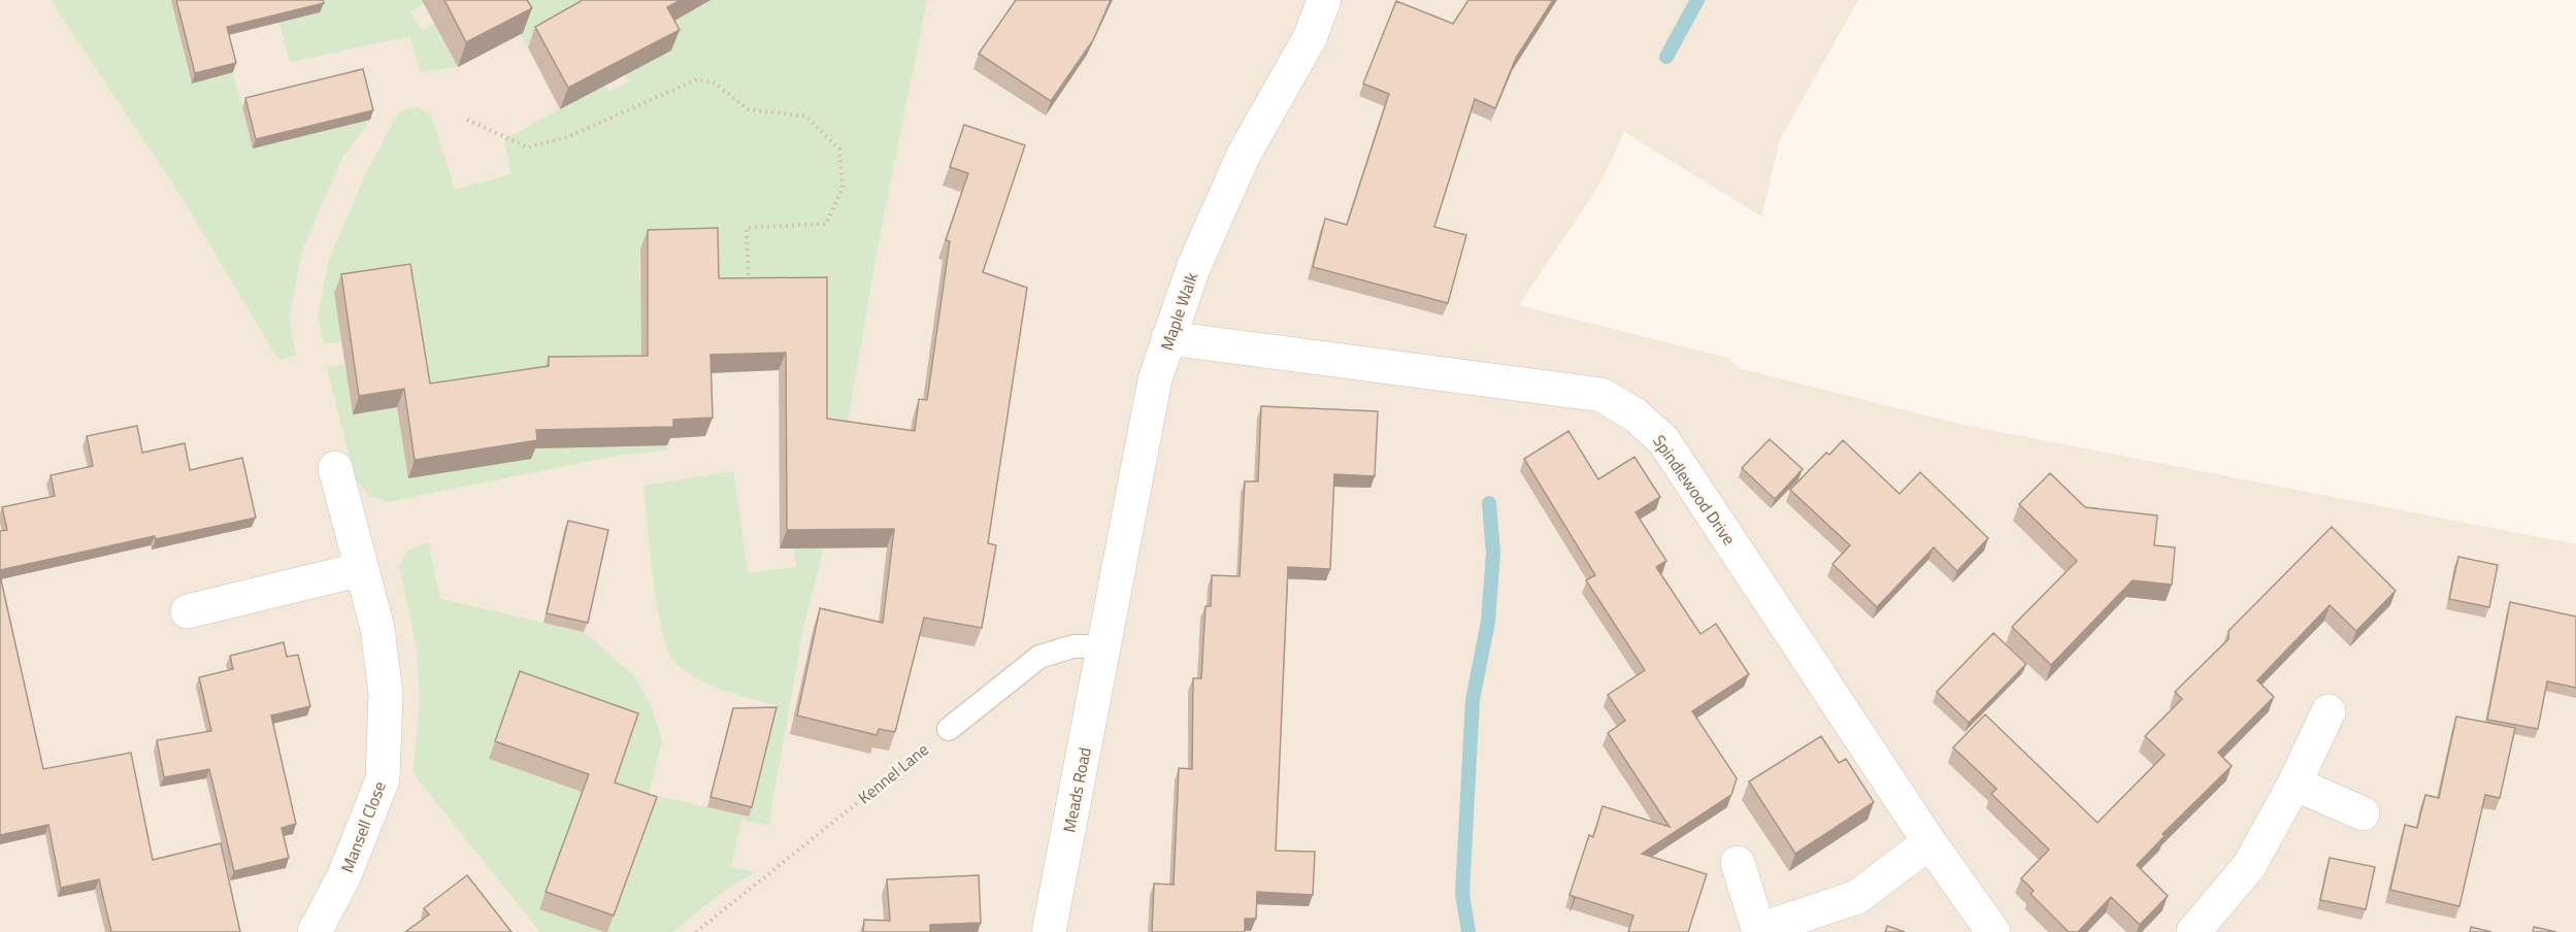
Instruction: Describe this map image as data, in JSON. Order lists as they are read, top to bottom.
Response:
{
  "streets": {
    "street": [
      "Maple Walk",
      "Spindlewood Drive",
      "Meads Road",
      "Mansell Close"
    ],
    "path": ["Kennel Lane"]
  },
  "crossings": [
    ["Maple Walk", "Spindlewood Drive"],
    ["Maple Walk", "Meads Road"]
  ]
}
